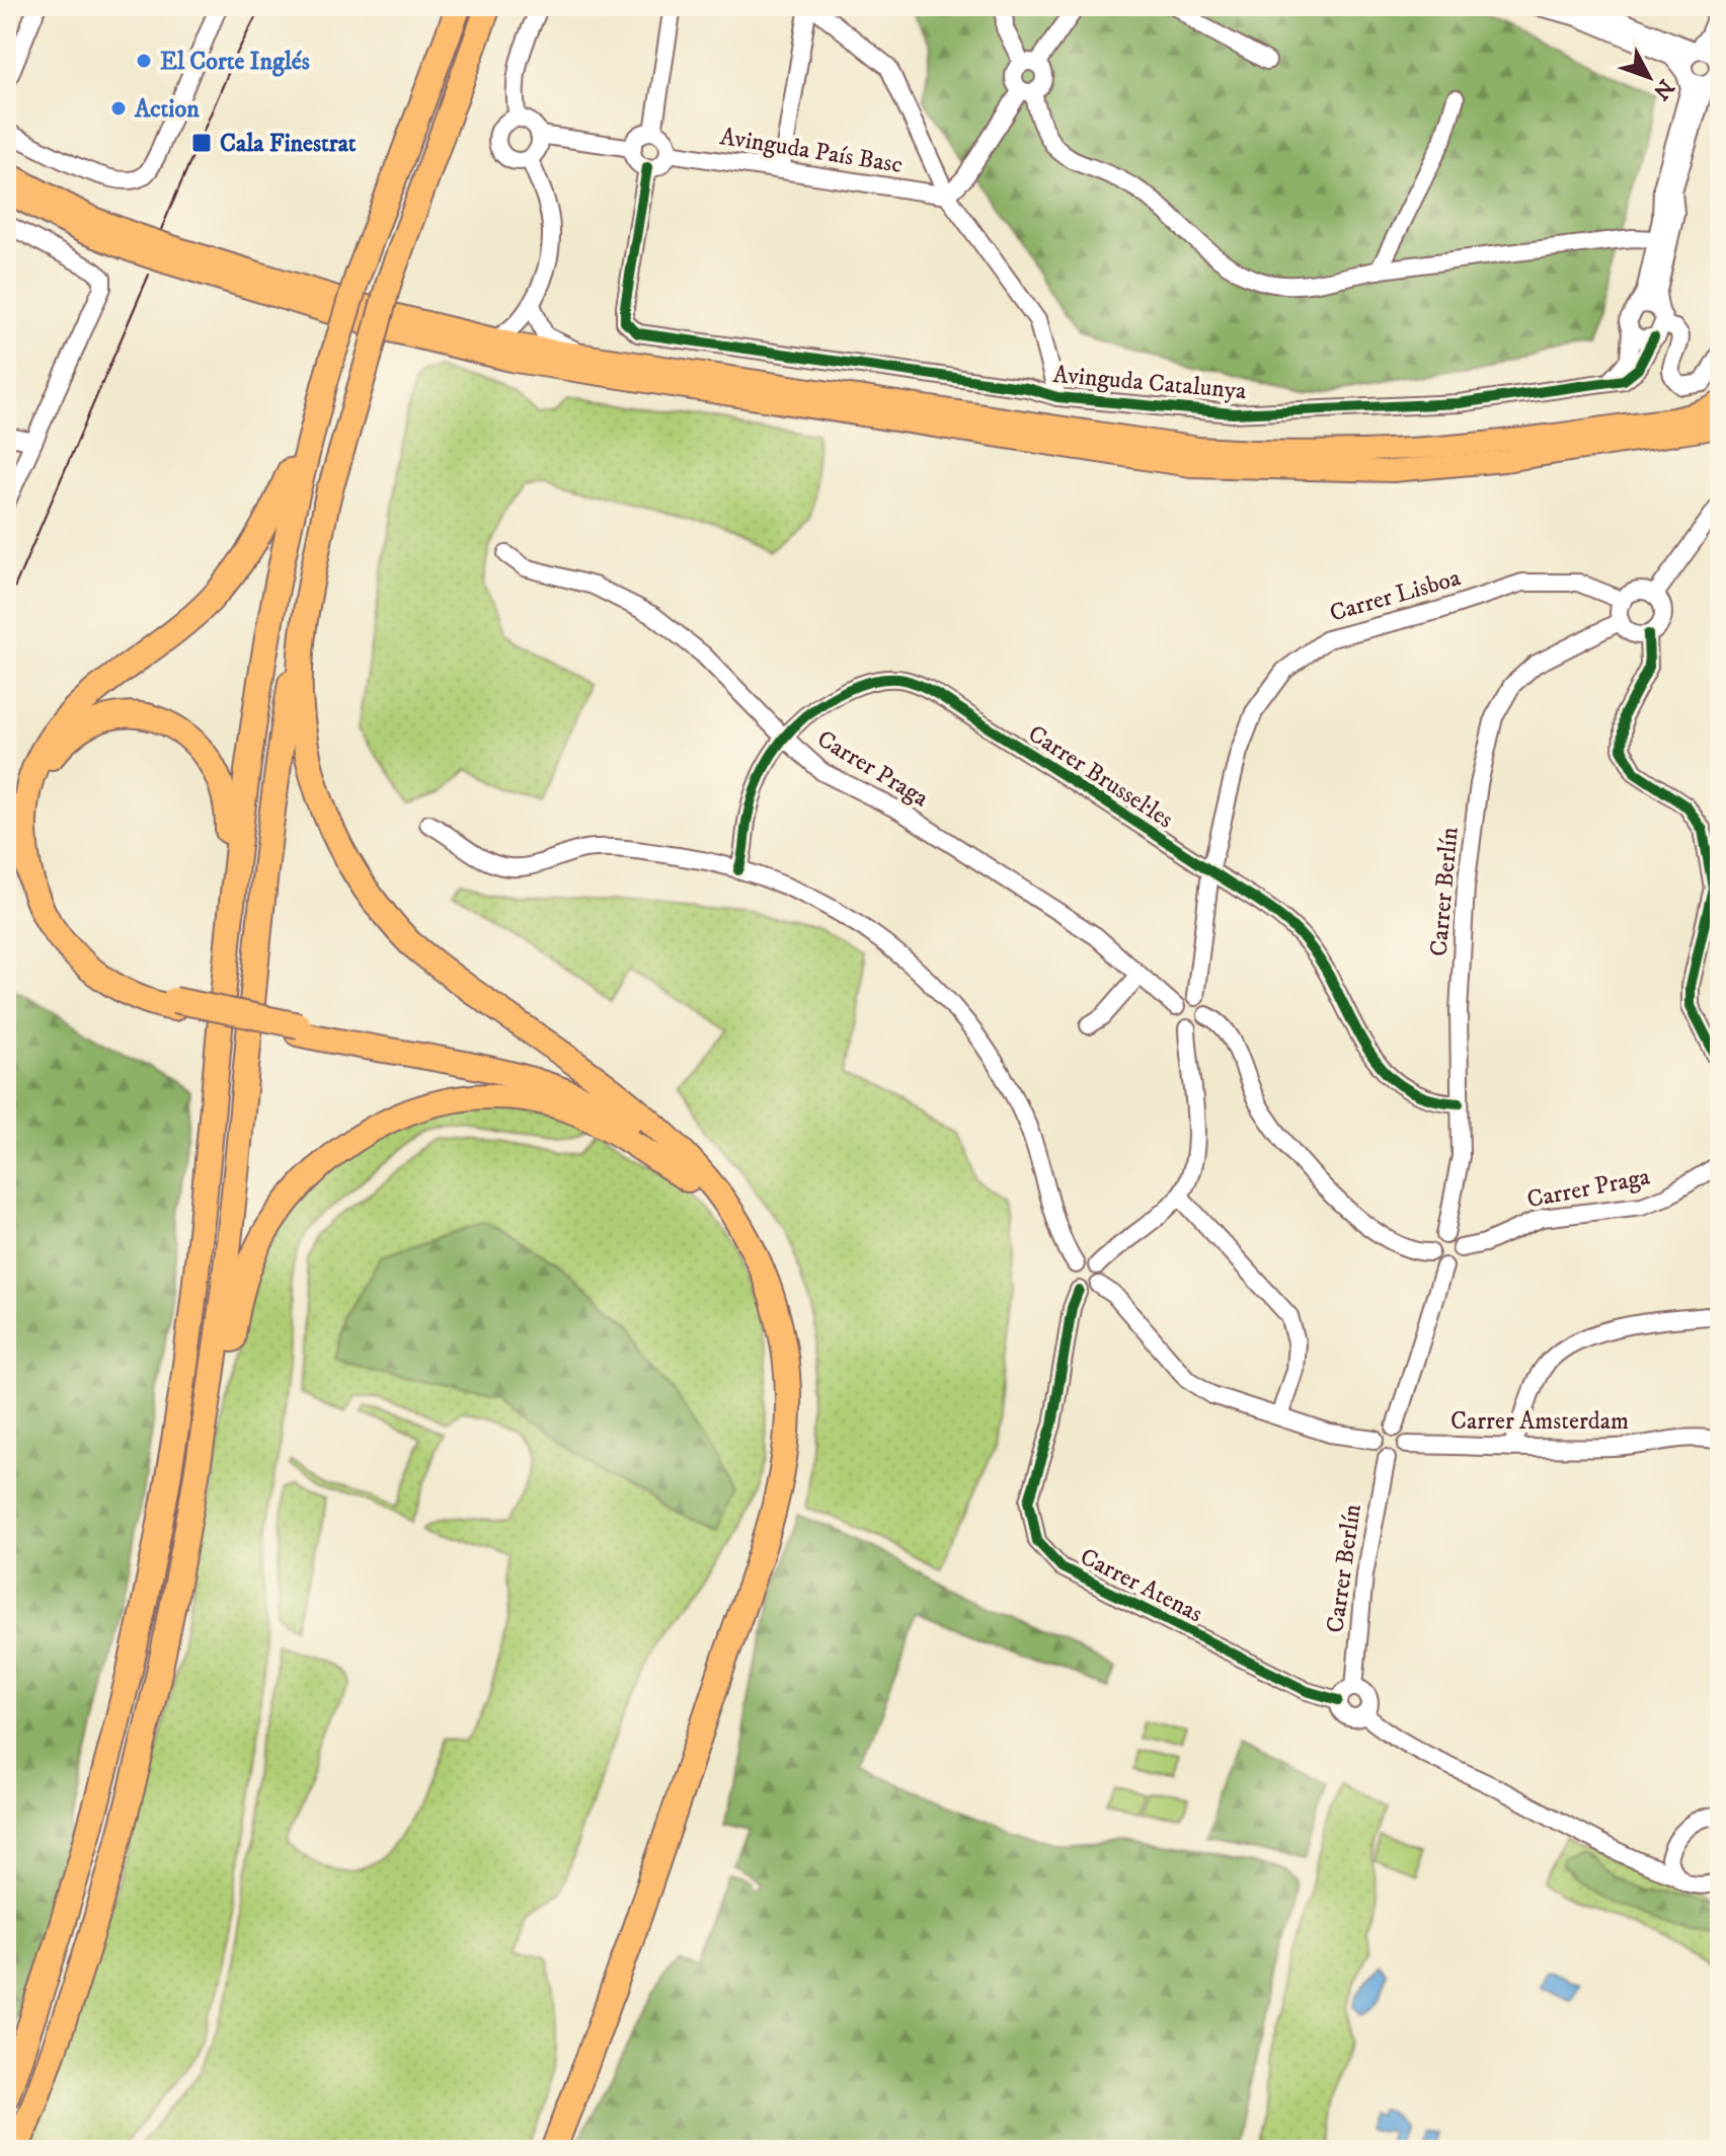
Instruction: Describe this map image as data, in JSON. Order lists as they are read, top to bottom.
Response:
{
  "streets": {
    "street": [
      "Avinguda País Basc",
      "Avinguda Catalunya",
      "Carrer Lisboa",
      "Carrer Praga",
      "Carrer Brussel·les",
      "Carrer Berlín",
      "Carrer Amsterdam",
      "Carrer Atenas"
    ]
  },
  "crossings": [
    ["Avinguda País Basc", "Avinguda Catalunya"],
    ["Carrer Lisboa", "Carrer Praga"],
    ["Carrer Lisboa", "Carrer Brussel·les"],
    ["Carrer Lisboa", "Carrer Berlín"],
    ["Carrer Praga", "Carrer Brussel·les"],
    ["Carrer Praga", "Carrer Berlín"],
    ["Carrer Brussel·les", "Carrer Berlín"],
    ["Carrer Berlín", "Carrer Amsterdam"],
    ["Carrer Berlín", "Carrer Atenas"]
  ],
  "places": {
    "other": ["El Corte Inglés", "Action"],
    "transit": ["Cala Finestrat"]
  },
  "north": "bottom right"
}
